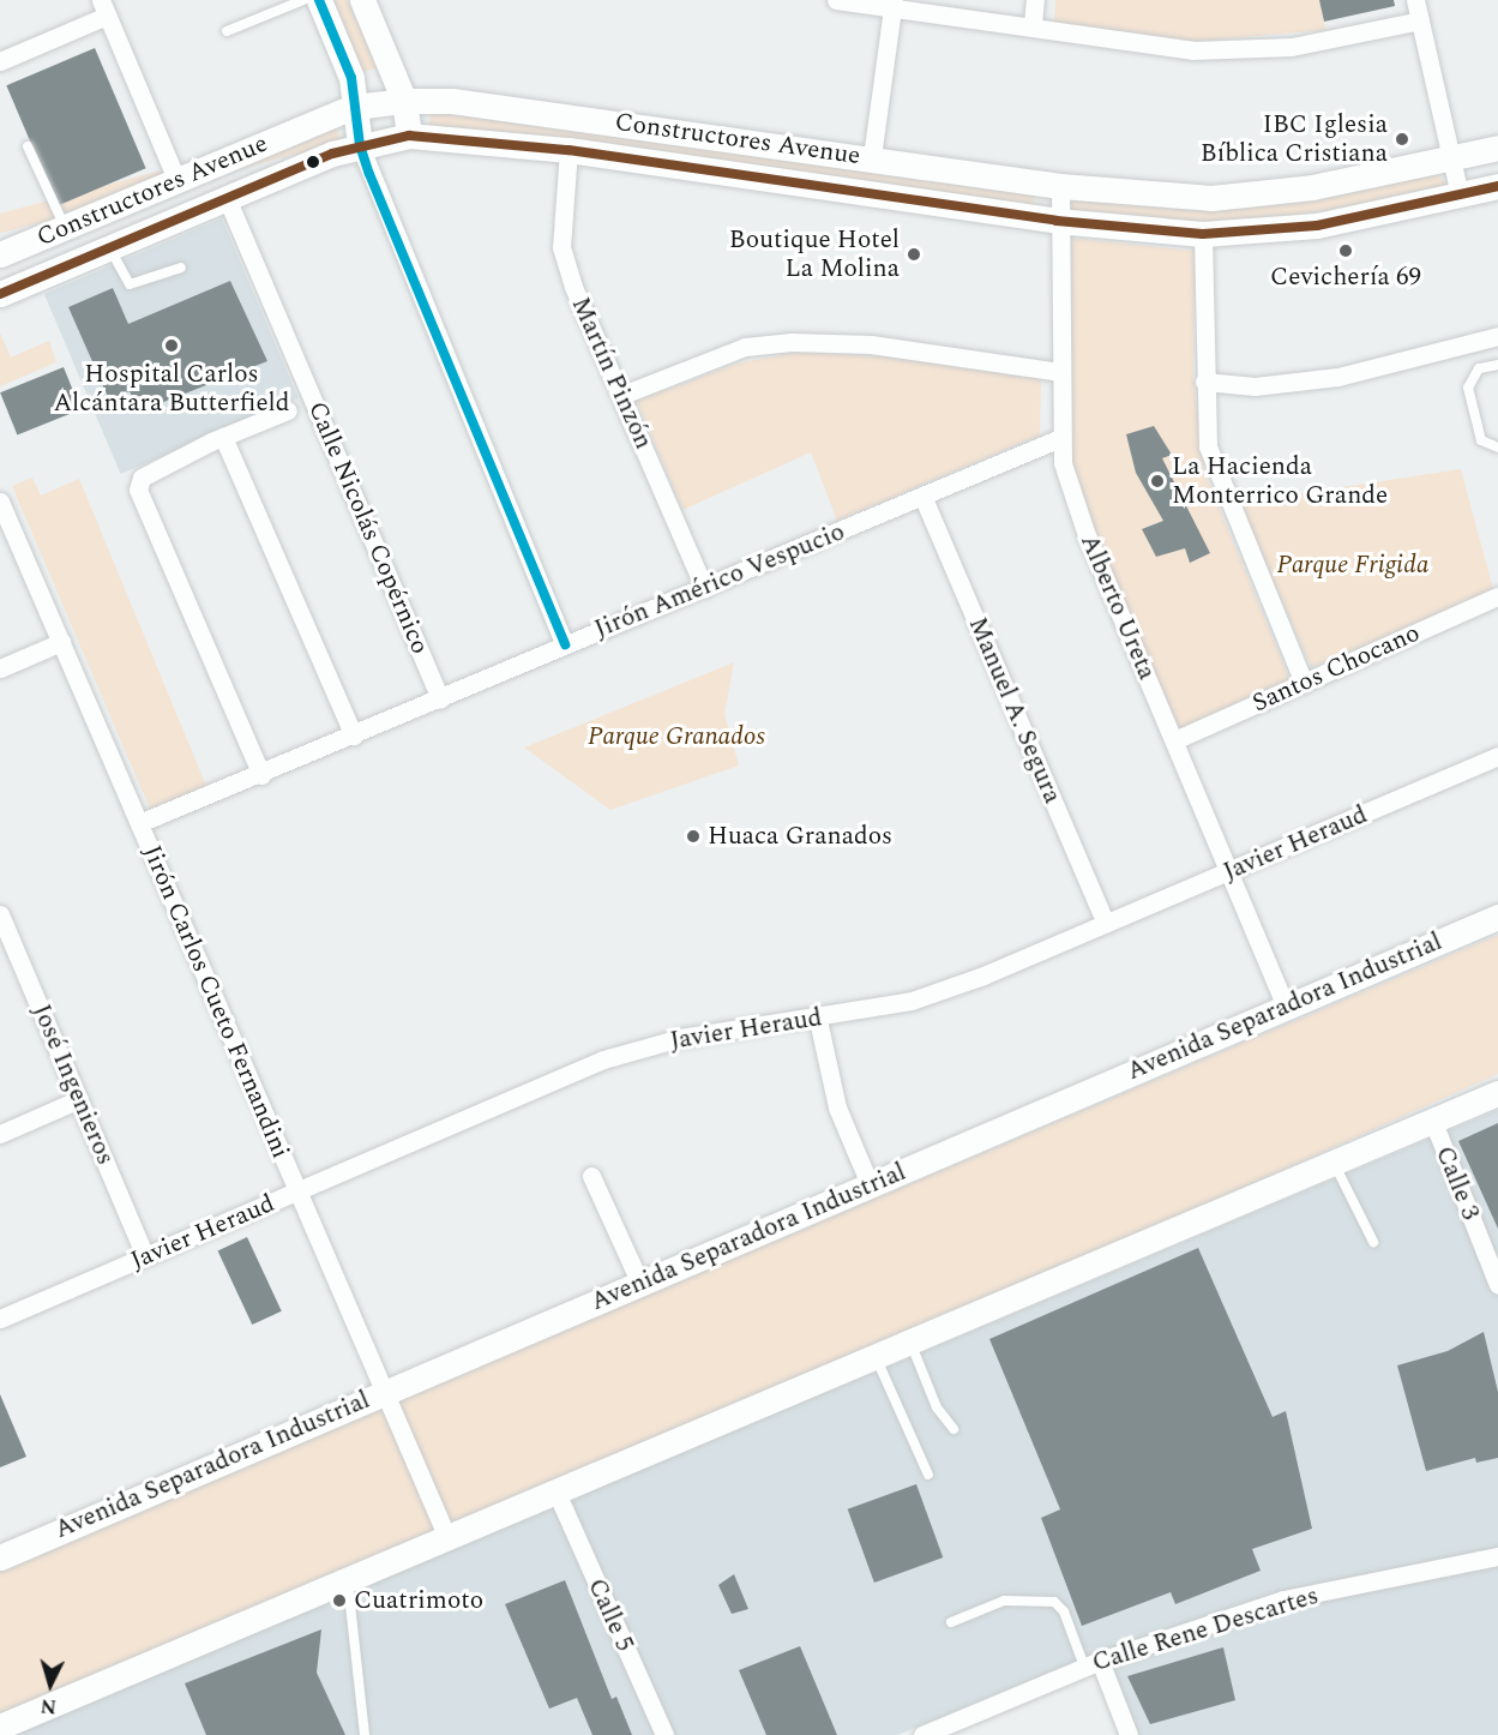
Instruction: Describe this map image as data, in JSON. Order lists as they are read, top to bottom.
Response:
{
  "streets": {
    "street": [
      "Constructores Avenue",
      "Martín Pinzón",
      "Calle Nicolás Copérnico",
      "Jirón Américo Vespucio",
      "Alberto Ureta",
      "Santos Chocano",
      "Manuel A. Segura",
      "Javier Heraud",
      "Jirón Carlos Cueto Fernandini",
      "Avenida Separadora Industrial",
      "José Ingenieros",
      "Calle 3",
      "Calle 5",
      "Calle Rene Descartes"
    ]
  },
  "crossings": [
    ["Constructores Avenue", "Martín Pinzón"],
    ["Constructores Avenue", "Calle Nicolás Copérnico"],
    ["Constructores Avenue", "Alberto Ureta"],
    ["Martín Pinzón", "Jirón Américo Vespucio"],
    ["Calle Nicolás Copérnico", "Jirón Américo Vespucio"],
    ["Jirón Américo Vespucio", "Alberto Ureta"],
    ["Jirón Américo Vespucio", "Manuel A. Segura"],
    ["Jirón Américo Vespucio", "Jirón Carlos Cueto Fernandini"],
    ["Alberto Ureta", "Santos Chocano"],
    ["Alberto Ureta", "Javier Heraud"],
    ["Alberto Ureta", "Avenida Separadora Industrial"],
    ["Manuel A. Segura", "Javier Heraud"],
    ["Javier Heraud", "Jirón Carlos Cueto Fernandini"],
    ["Javier Heraud", "José Ingenieros"],
    ["Jirón Carlos Cueto Fernandini", "Avenida Separadora Industrial"]
  ],
  "parks": ["Parque Frigida", "Parque Granados"],
  "places": [
    "IBC Iglesia Bíblica Cristiana",
    "Cevichería 69",
    "Boutique Hotel La Molina",
    "Hospital Carlos Alcántara Butterfield",
    "La Hacienda Monterrico Grande",
    "Huaca Granados",
    "Cuatrimoto"
  ],
  "lines": ["transit line 69"],
  "north": "bottom"
}
